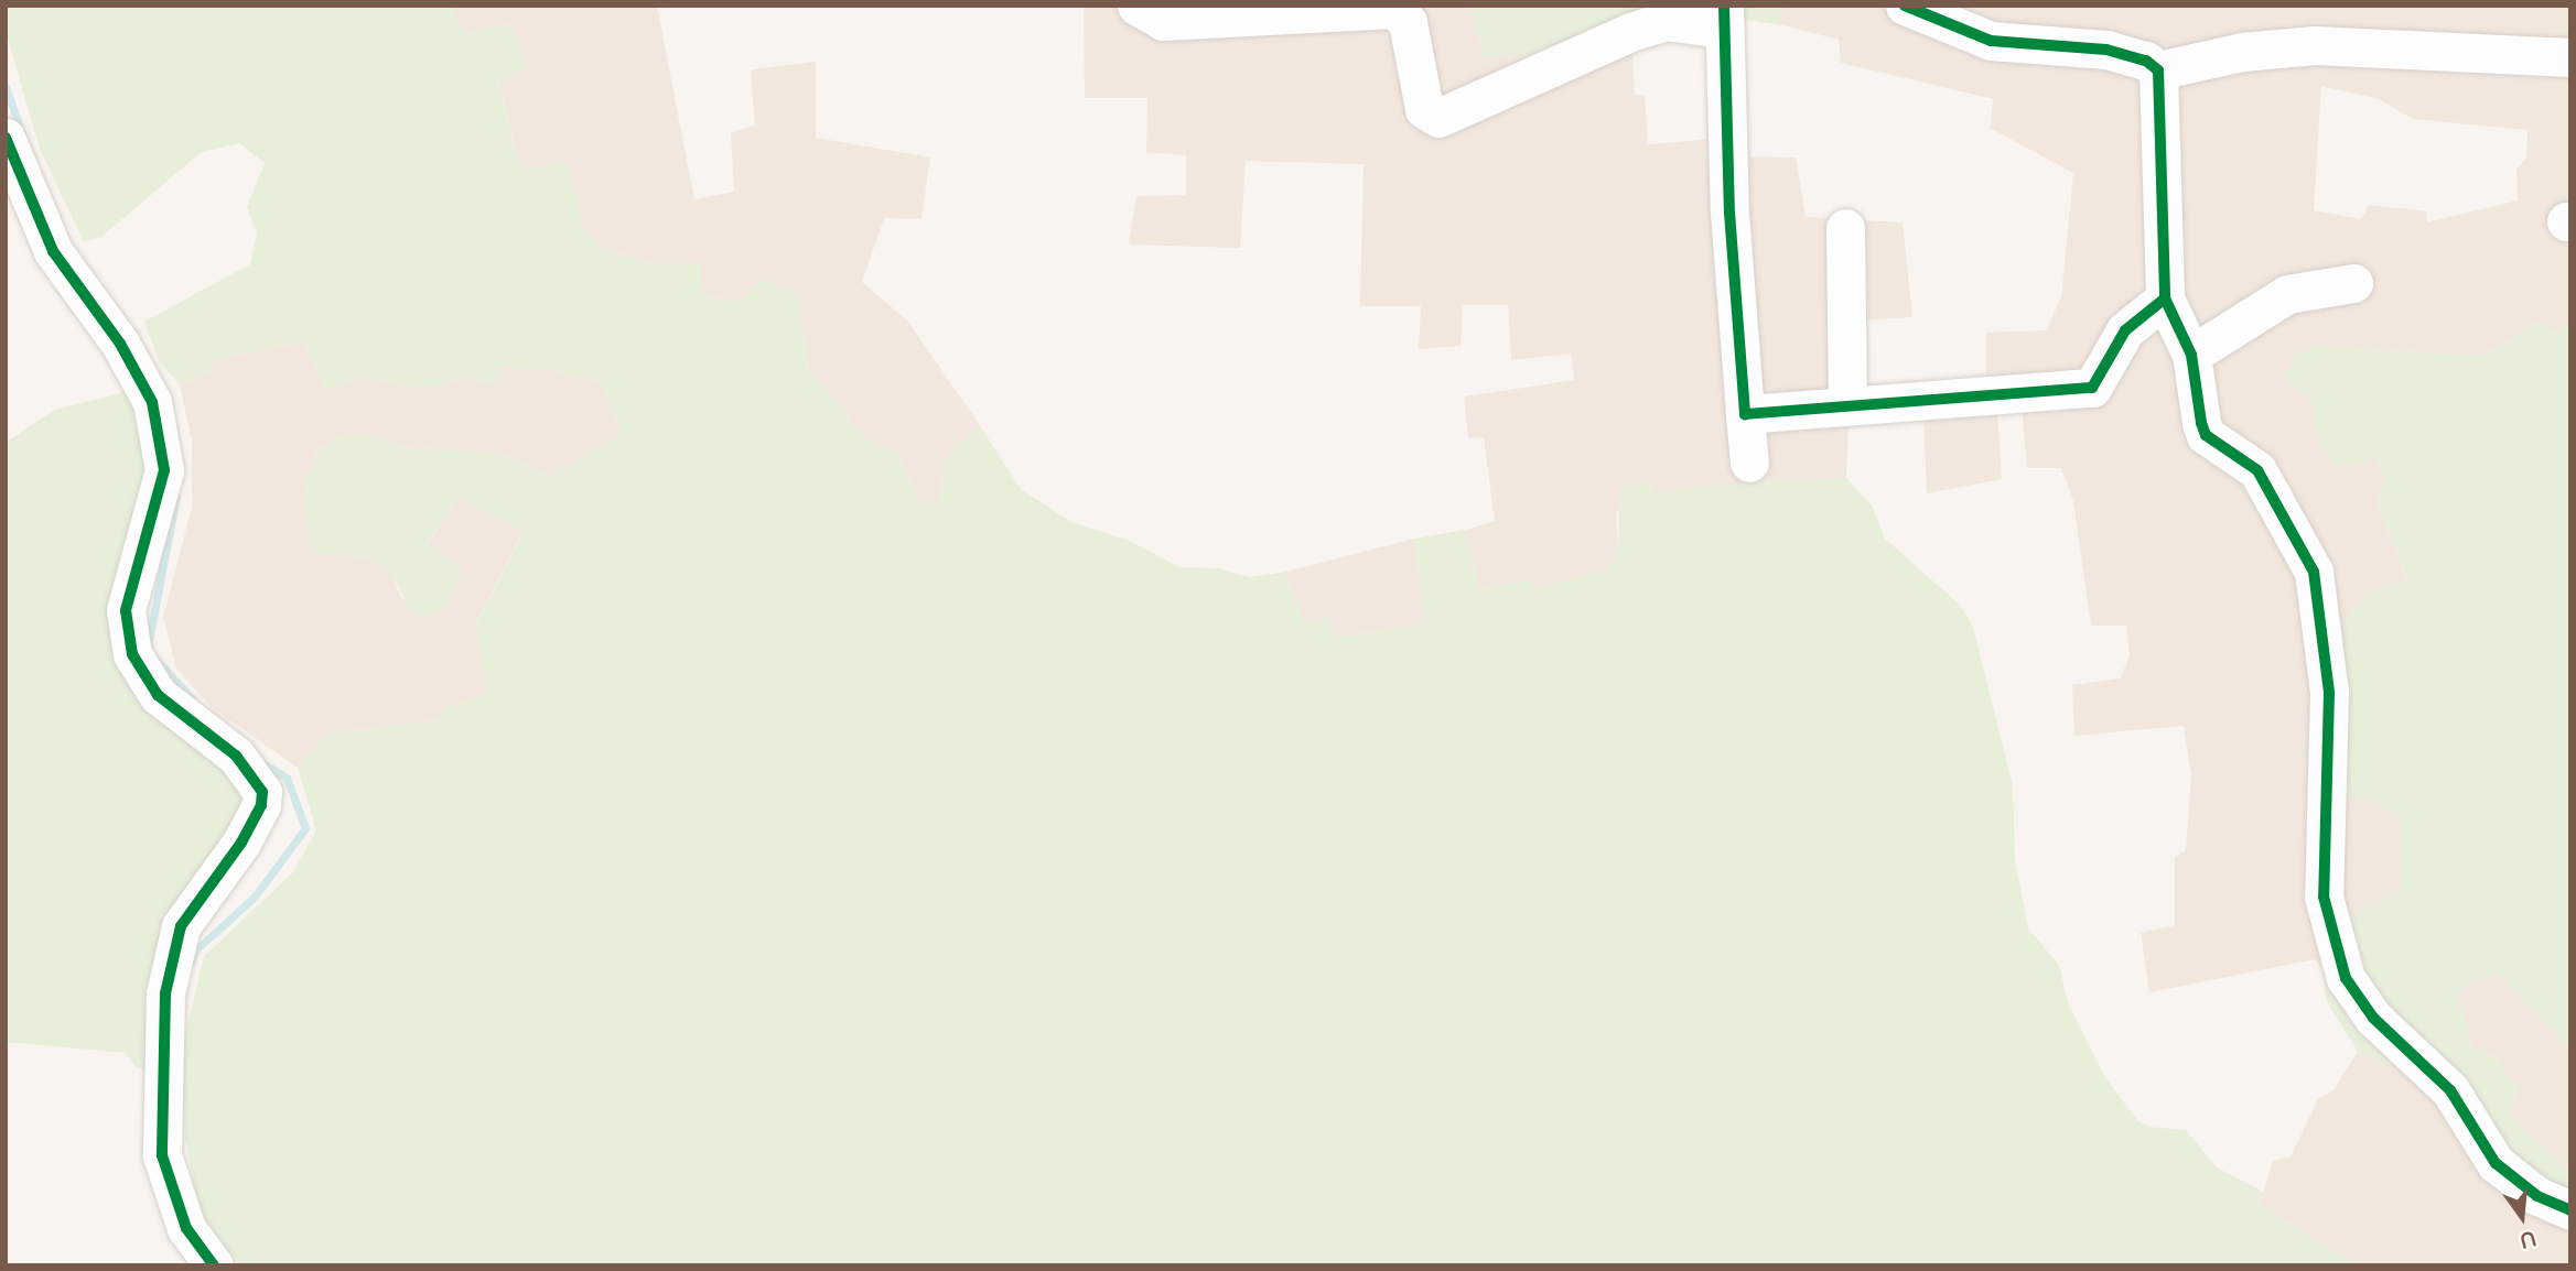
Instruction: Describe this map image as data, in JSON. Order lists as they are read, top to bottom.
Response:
{
  "north": "bottom"
}
